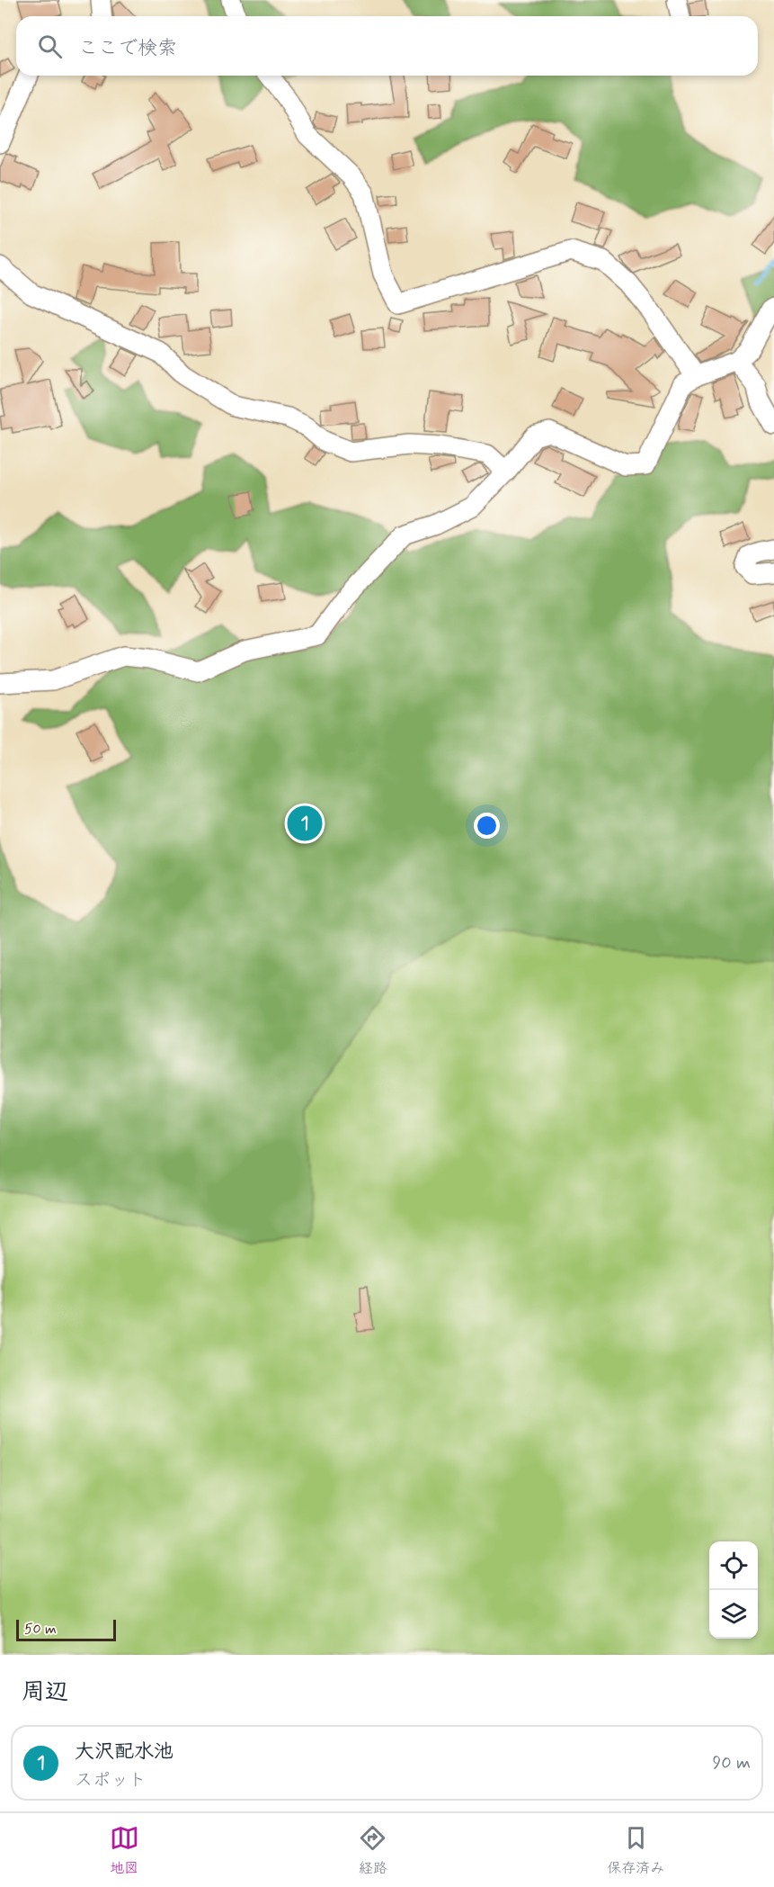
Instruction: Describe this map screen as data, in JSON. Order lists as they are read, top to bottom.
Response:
{
  "scale_bar": "50 m",
  "page": {
    "search": "ここで検索",
    "pins": "1",
    "scale": "50 m",
    "heading": "周辺",
    "list": [
      {
        "mark": "1",
        "name": "大沢配水池",
        "note": "スポット",
        "value": "90 m"
      }
    ],
    "nav": ["地図", "経路", "保存済み"]
  }
}
